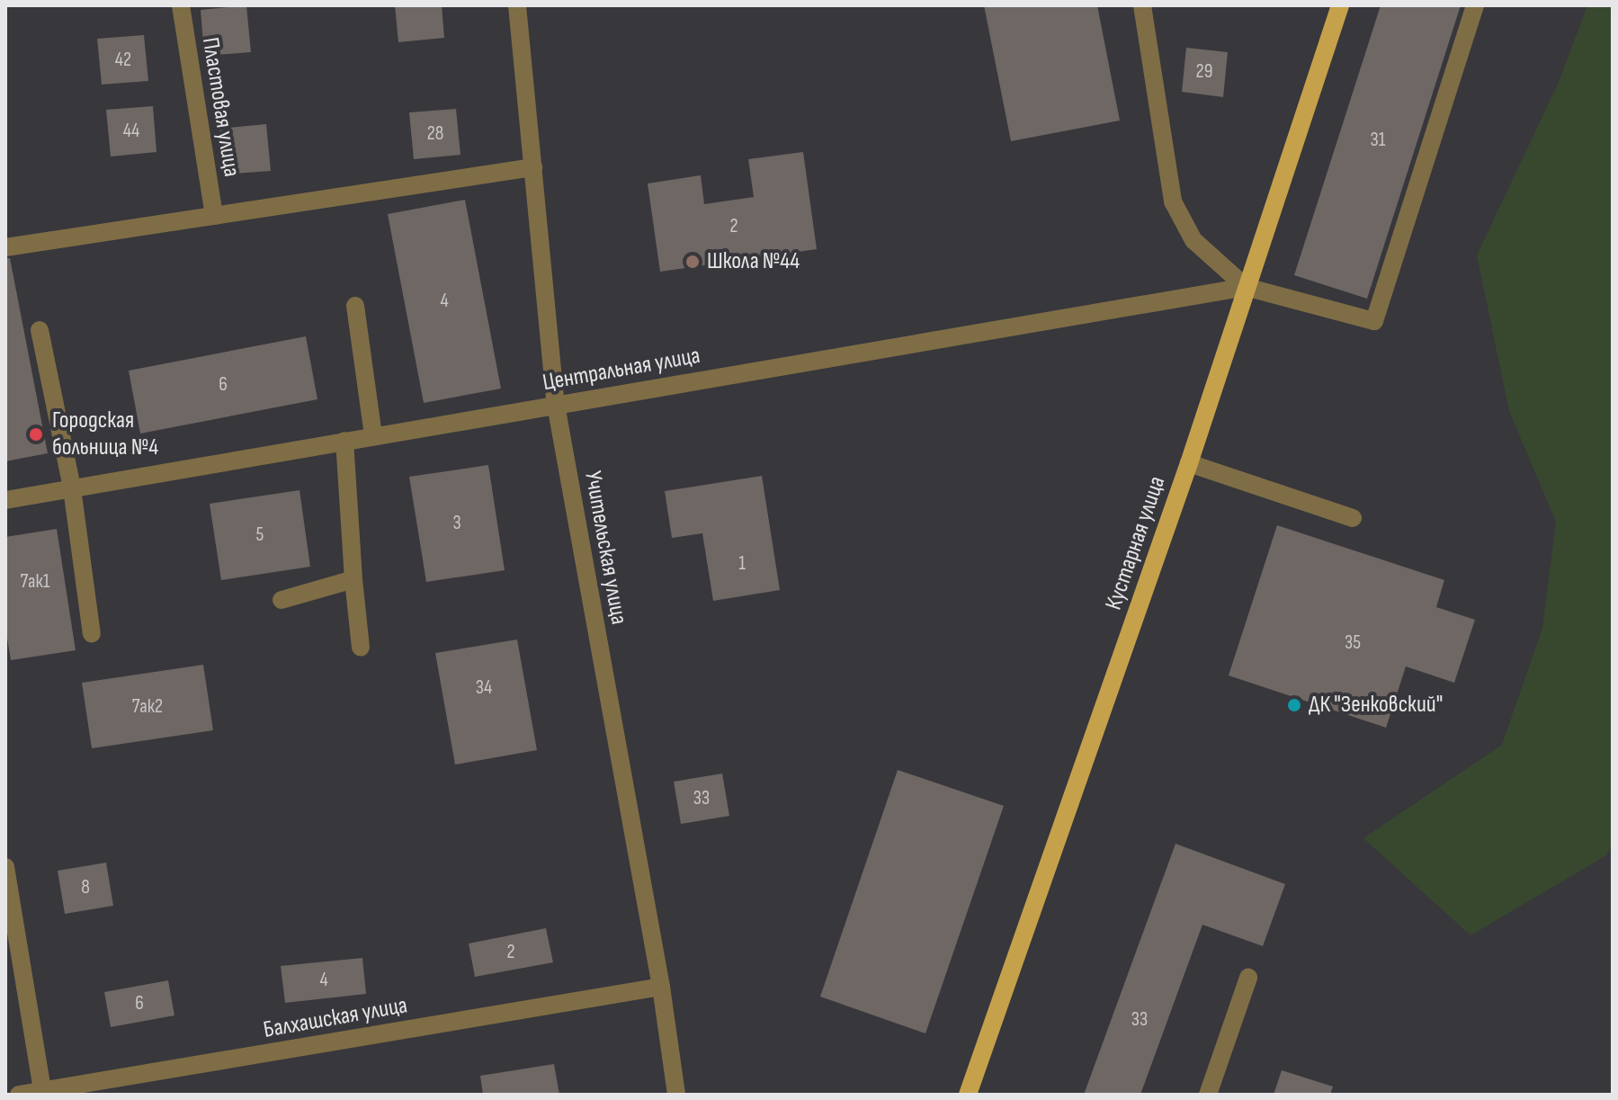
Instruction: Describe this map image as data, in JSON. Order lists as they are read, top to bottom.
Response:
{
  "streets": {
    "main road": ["Кустарная улица"],
    "street": [
      "Пластовая улица",
      "Центральная улица",
      "Учительская улица",
      "Балхашская улица"
    ]
  },
  "crossings": [
    ["Центральная улица", "Кустарная улица"],
    ["Центральная улица", "Учительская улица"],
    ["Учительская улица", "Балхашская улица"]
  ],
  "places": ["Школа №44", "Городская больница №4", "ДК \"Зенковский\""],
  "house_numbers": [
    "42",
    "29",
    "44",
    "28",
    "31",
    "2",
    "4",
    "6",
    "3",
    "5",
    "1",
    "7ак1",
    "35",
    "34",
    "7ак2",
    "33",
    "8",
    "2",
    "4",
    "6",
    "33"
  ]
}
